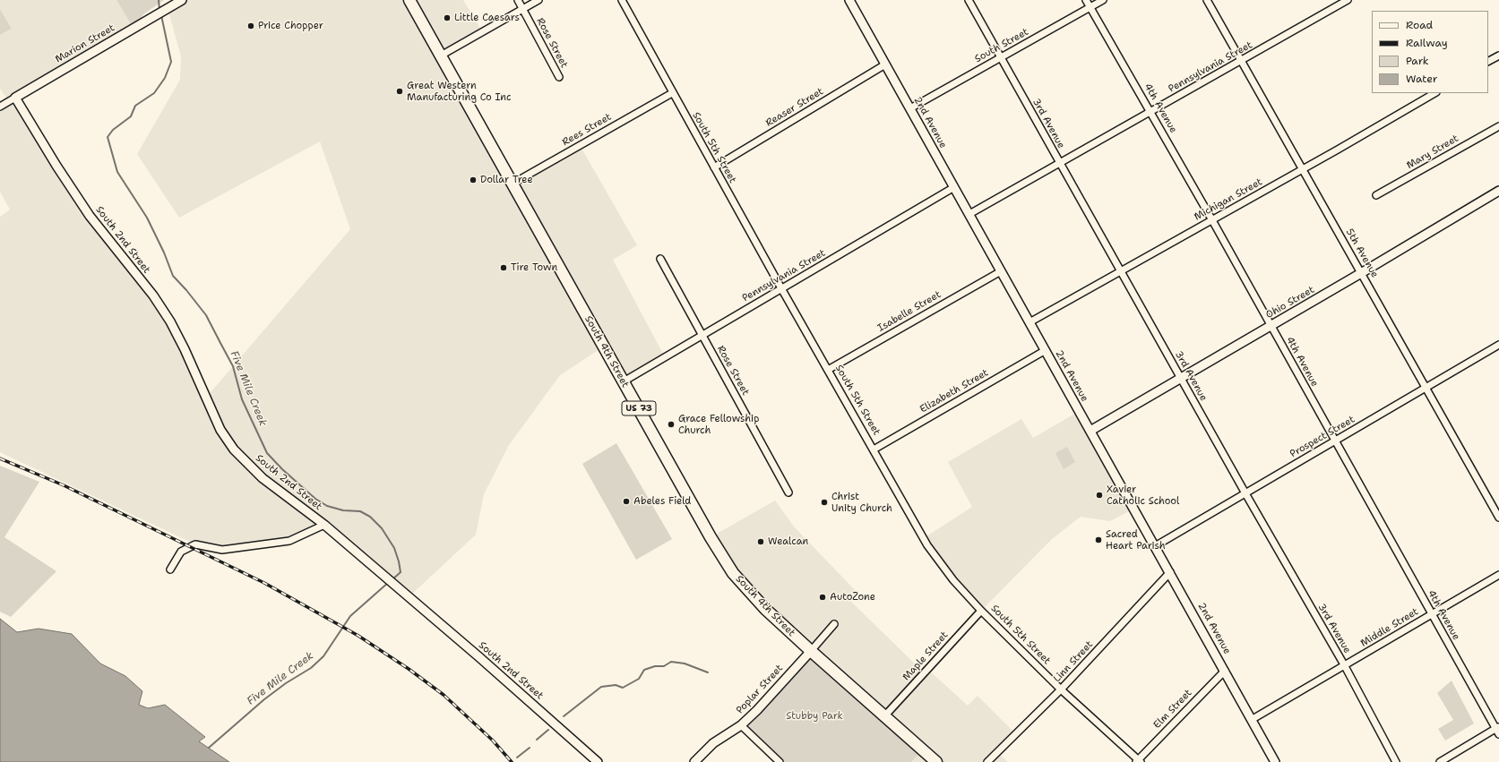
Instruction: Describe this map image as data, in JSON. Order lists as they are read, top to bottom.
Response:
{
  "streets": {
    "highway": ["South 4th Street", "US 73"],
    "street": [
      "Rose Street",
      "Marion Street",
      "South Street",
      "Pennsylvania Street",
      "Reaser Street",
      "4th Avenue",
      "2nd Avenue",
      "3rd Avenue",
      "Rees Street",
      "South 5th Street",
      "Mary Street",
      "Michigan Street",
      "South 2nd Street",
      "5th Avenue",
      "Ohio Street",
      "Isabelle Street",
      "Elizabeth Street",
      "Prospect Street",
      "Middle Street",
      "Maple Street",
      "Linn Street",
      "Poplar Street",
      "Elm Street"
    ]
  },
  "crossings": [
    ["Rose Street", "Pennsylvania Street"],
    ["Marion Street", "South 2nd Street"],
    ["South Street", "4th Avenue"],
    ["South Street", "2nd Avenue"],
    ["South Street", "3rd Avenue"],
    ["Pennsylvania Street", "4th Avenue"],
    ["Pennsylvania Street", "2nd Avenue"],
    ["Pennsylvania Street", "3rd Avenue"],
    ["Pennsylvania Street", "South 5th Street"],
    ["Pennsylvania Street", "5th Avenue"],
    ["Pennsylvania Street", "South 4th Street"],
    ["Reaser Street", "2nd Avenue"],
    ["Reaser Street", "South 5th Street"],
    ["4th Avenue", "Michigan Street"],
    ["4th Avenue", "Ohio Street"],
    ["4th Avenue", "Prospect Street"],
    ["4th Avenue", "Middle Street"],
    ["2nd Avenue", "Michigan Street"],
    ["2nd Avenue", "Ohio Street"],
    ["2nd Avenue", "Isabelle Street"],
    ["2nd Avenue", "Elizabeth Street"],
    ["2nd Avenue", "Prospect Street"],
    ["2nd Avenue", "Middle Street"],
    ["2nd Avenue", "Linn Street"],
    ["2nd Avenue", "Elm Street"],
    ["3rd Avenue", "Michigan Street"],
    ["3rd Avenue", "Ohio Street"],
    ["3rd Avenue", "Prospect Street"],
    ["3rd Avenue", "Middle Street"],
    ["Rees Street", "South 5th Street"],
    ["Rees Street", "South 4th Street"],
    ["South 5th Street", "Isabelle Street"],
    ["South 5th Street", "Elizabeth Street"],
    ["South 5th Street", "Maple Street"],
    ["South 5th Street", "Linn Street"],
    ["South 5th Street", "Elm Street"],
    ["Michigan Street", "5th Avenue"],
    ["5th Avenue", "Ohio Street"],
    ["5th Avenue", "Prospect Street"],
    ["South 4th Street", "Maple Street"],
    ["South 4th Street", "Poplar Street"]
  ],
  "water": ["Five Mile Creek"],
  "parks": ["Stubby Park"],
  "places": [
    "Little Caesars",
    "Price Chopper",
    "Great Western Manufacturing Co Inc",
    "Dollar Tree",
    "Tire Town",
    "Grace Fellowship Church",
    "Xavier Catholic School",
    "Abeles Field",
    "Christ Unity Church",
    "Sacred Heart Parish",
    "Wealcan",
    "AutoZone"
  ],
  "legend": [
    "Road",
    "Railway",
    "Park",
    "Water"
  ]
}
